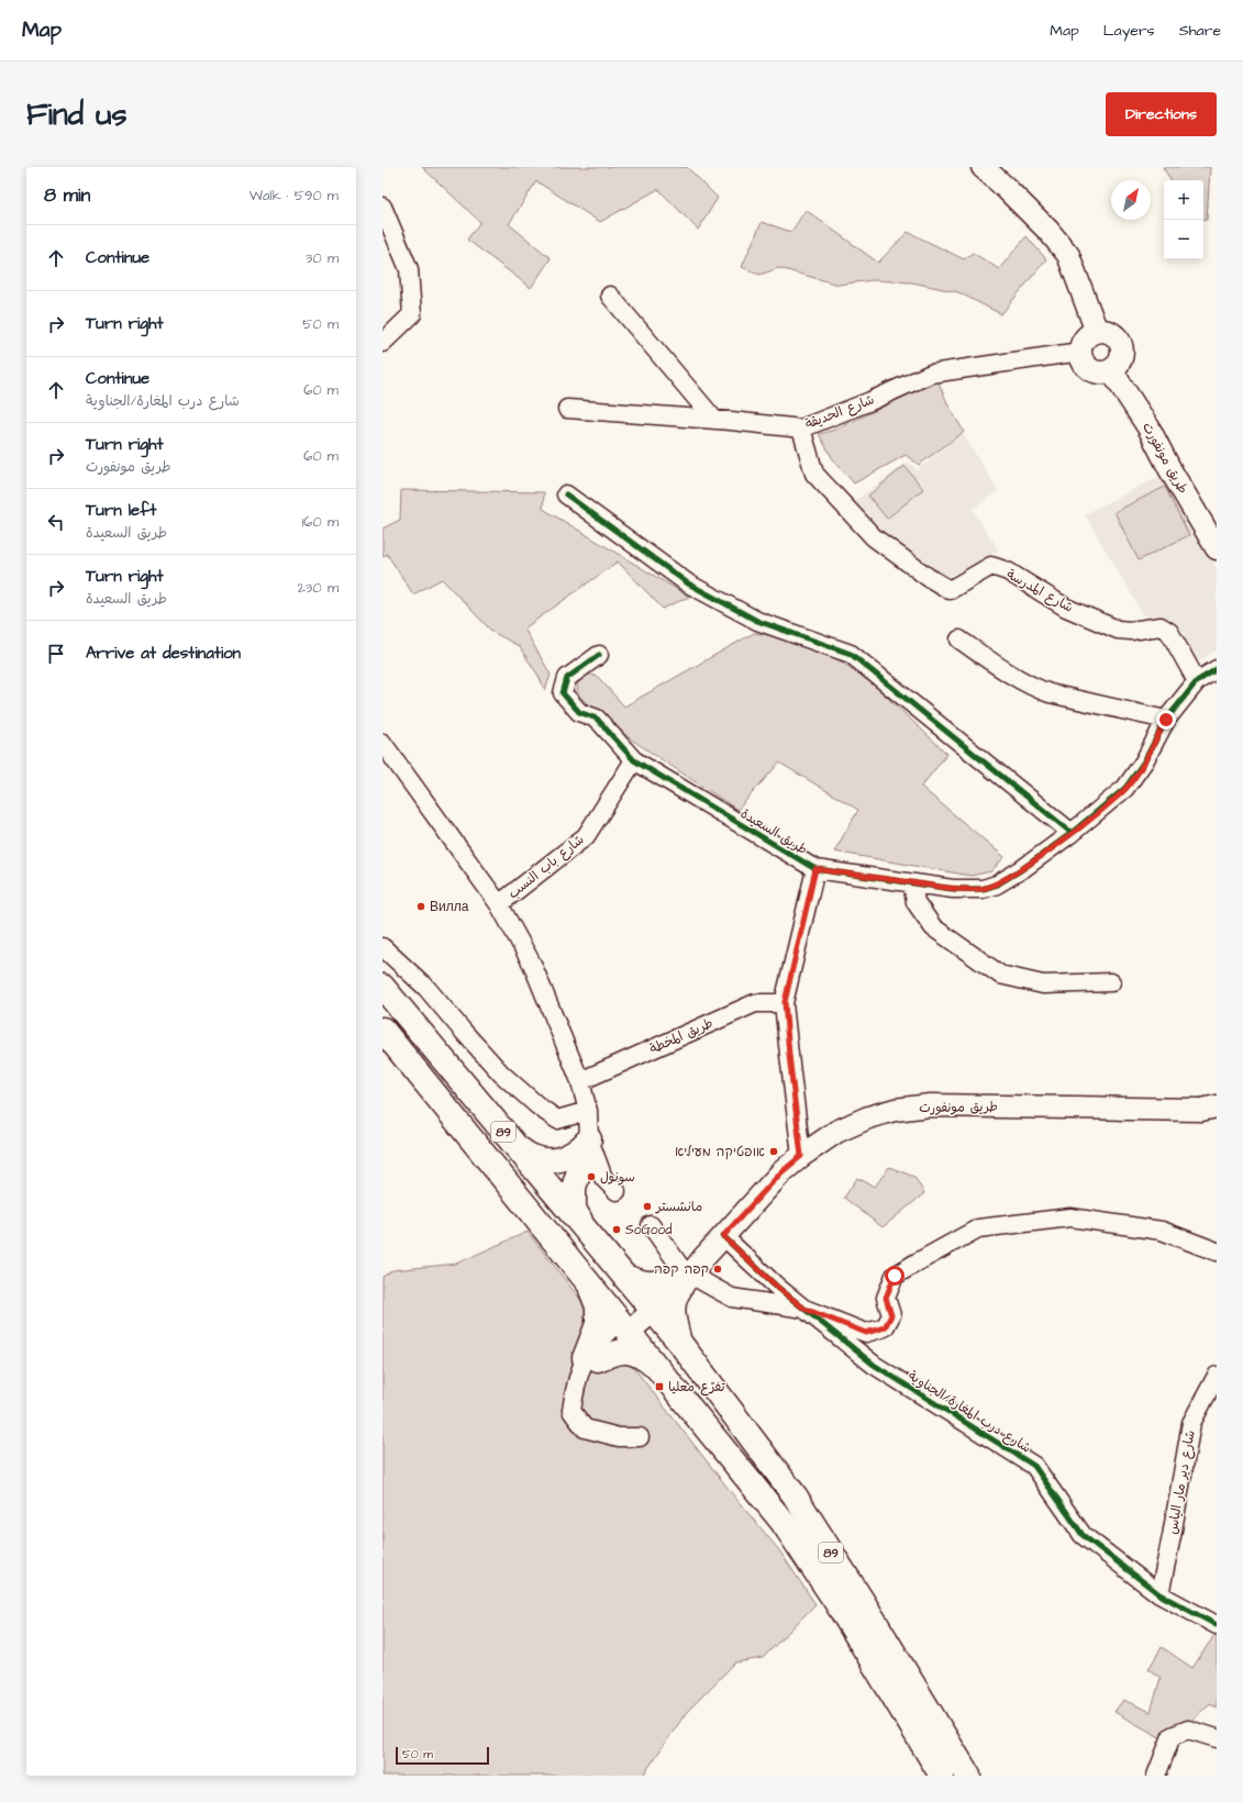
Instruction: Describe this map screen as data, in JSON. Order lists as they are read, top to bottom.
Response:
{
  "streets": {
    "highway": ["89"],
    "main road": ["طريق مونفورت"],
    "street": [
      "شارع الحديقة",
      "شارع المدرسة",
      "طريق السعيدة",
      "شارع باب النسب",
      "طريق المخطة",
      "شارع درب المغارة/الجناوية",
      "شارع دير مار الياس"
    ]
  },
  "crossings": [
    ["شارع الحديقة", "طريق مونفورت"],
    ["شارع الحديقة", "شارع المدرسة"],
    ["طريق مونفورت", "طريق السعيدة"],
    ["طريق مونفورت", "89"],
    ["طريق مونفورت", "شارع درب المغارة/الجناوية"],
    ["شارع المدرسة", "طريق السعيدة"],
    ["طريق السعيدة", "شارع باب النسب"],
    ["طريق السعيدة", "طريق المخطة"],
    ["شارع درب المغارة/الجناوية", "شارع دير مار الياس"]
  ],
  "places": {
    "other": [
      "Вилла",
      "אופטיקה מעיליא",
      "سونول",
      "مانشستر",
      "SoGood",
      "קפה קפה"
    ],
    "transit": ["تفرّع معليا"]
  },
  "scale_bar": "50 m",
  "north": "top right",
  "page": {
    "header": "Map",
    "nav": ["Map", "Layers", "Share"],
    "buttons": "Directions",
    "title": "Find us",
    "heading": ["8 min", "Walk · 590 m"],
    "map_buttons": ["+", "−"],
    "list": [
      ["Continue", "30 m"],
      ["Turn right", "50 m"],
      ["Continue", "شارع درب المغارة/الجناوية", "60 m"],
      ["Turn right", "طريق مونفورت", "60 m"],
      ["Turn left", "طريق السعيدة", "160 m"],
      ["Turn right", "طريق السعيدة", "230 m"],
      "Arrive at destination"
    ],
    "scale": "50 m"
  }
}
